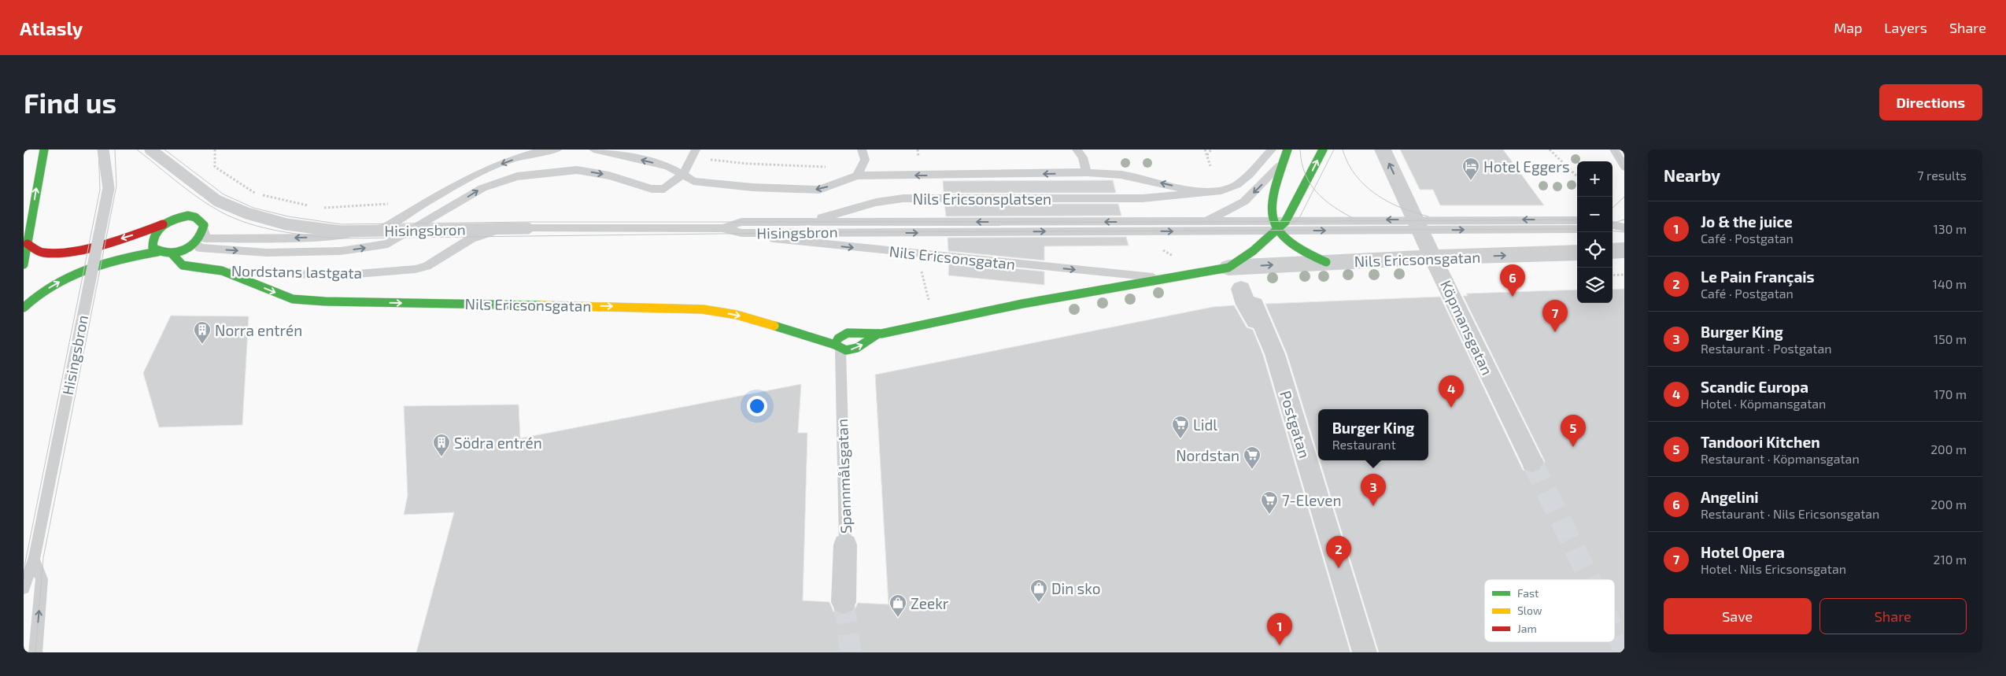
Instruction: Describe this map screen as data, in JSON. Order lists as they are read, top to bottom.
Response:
{
  "streets": {
    "main road": ["Nils Ericsonsgatan"],
    "street": ["Köpmansgatan", "Postgatan", "Spannmålsgatan"],
    "lane": ["Nils Ericsonsplatsen", "Hisingsbron", "Nordstans lastgata"]
  },
  "crossings": [
    ["Nils Ericsonsplatsen", "Hisingsbron"],
    ["Hisingsbron", "Nils Ericsonsgatan"],
    ["Hisingsbron", "Nordstans lastgata"],
    ["Nils Ericsonsgatan", "Nordstans lastgata"],
    ["Nils Ericsonsgatan", "Köpmansgatan"],
    ["Nils Ericsonsgatan", "Spannmålsgatan"]
  ],
  "one_way": ["Nils Ericsonsgatan"],
  "places": {
    "hotel": ["Hotel Eggers"],
    "building": ["Norra entrén", "Södra entrén"],
    "supermarket": ["Lidl", "Nordstan", "7-Eleven"],
    "shop": ["Din sko", "Zeekr"]
  },
  "legend": ["Fast", "Slow", "Jam"],
  "page": {
    "header": "Atlasly",
    "nav": ["Map", "Layers", "Share"],
    "buttons": [
      "Directions",
      ["Save", "Share"]
    ],
    "title": "Find us",
    "heading": ["Nearby", "7 results"],
    "map_buttons": ["+", "−"],
    "list": [
      {
        "mark": "1",
        "name": "Jo & the juice",
        "note": "Café · Postgatan",
        "value": "130 m"
      },
      {
        "mark": "2",
        "name": "Le Pain Français",
        "note": "Café · Postgatan",
        "value": "140 m"
      },
      {
        "mark": "3",
        "name": "Burger King",
        "note": "Restaurant · Postgatan",
        "value": "150 m"
      },
      {
        "mark": "4",
        "name": "Scandic Europa",
        "note": "Hotel · Köpmansgatan",
        "value": "170 m"
      },
      {
        "mark": "5",
        "name": "Tandoori Kitchen",
        "note": "Restaurant · Köpmansgatan",
        "value": "200 m"
      },
      {
        "mark": "6",
        "name": "Angelini",
        "note": "Restaurant · Nils Ericsonsgatan",
        "value": "200 m"
      },
      {
        "mark": "7",
        "name": "Hotel Opera",
        "note": "Hotel · Nils Ericsonsgatan",
        "value": "210 m"
      }
    ],
    "pins": [
      "6",
      "7",
      "4",
      "5",
      "3",
      "2",
      "1"
    ],
    "popup": ["Burger King", "Restaurant"]
  }
}
